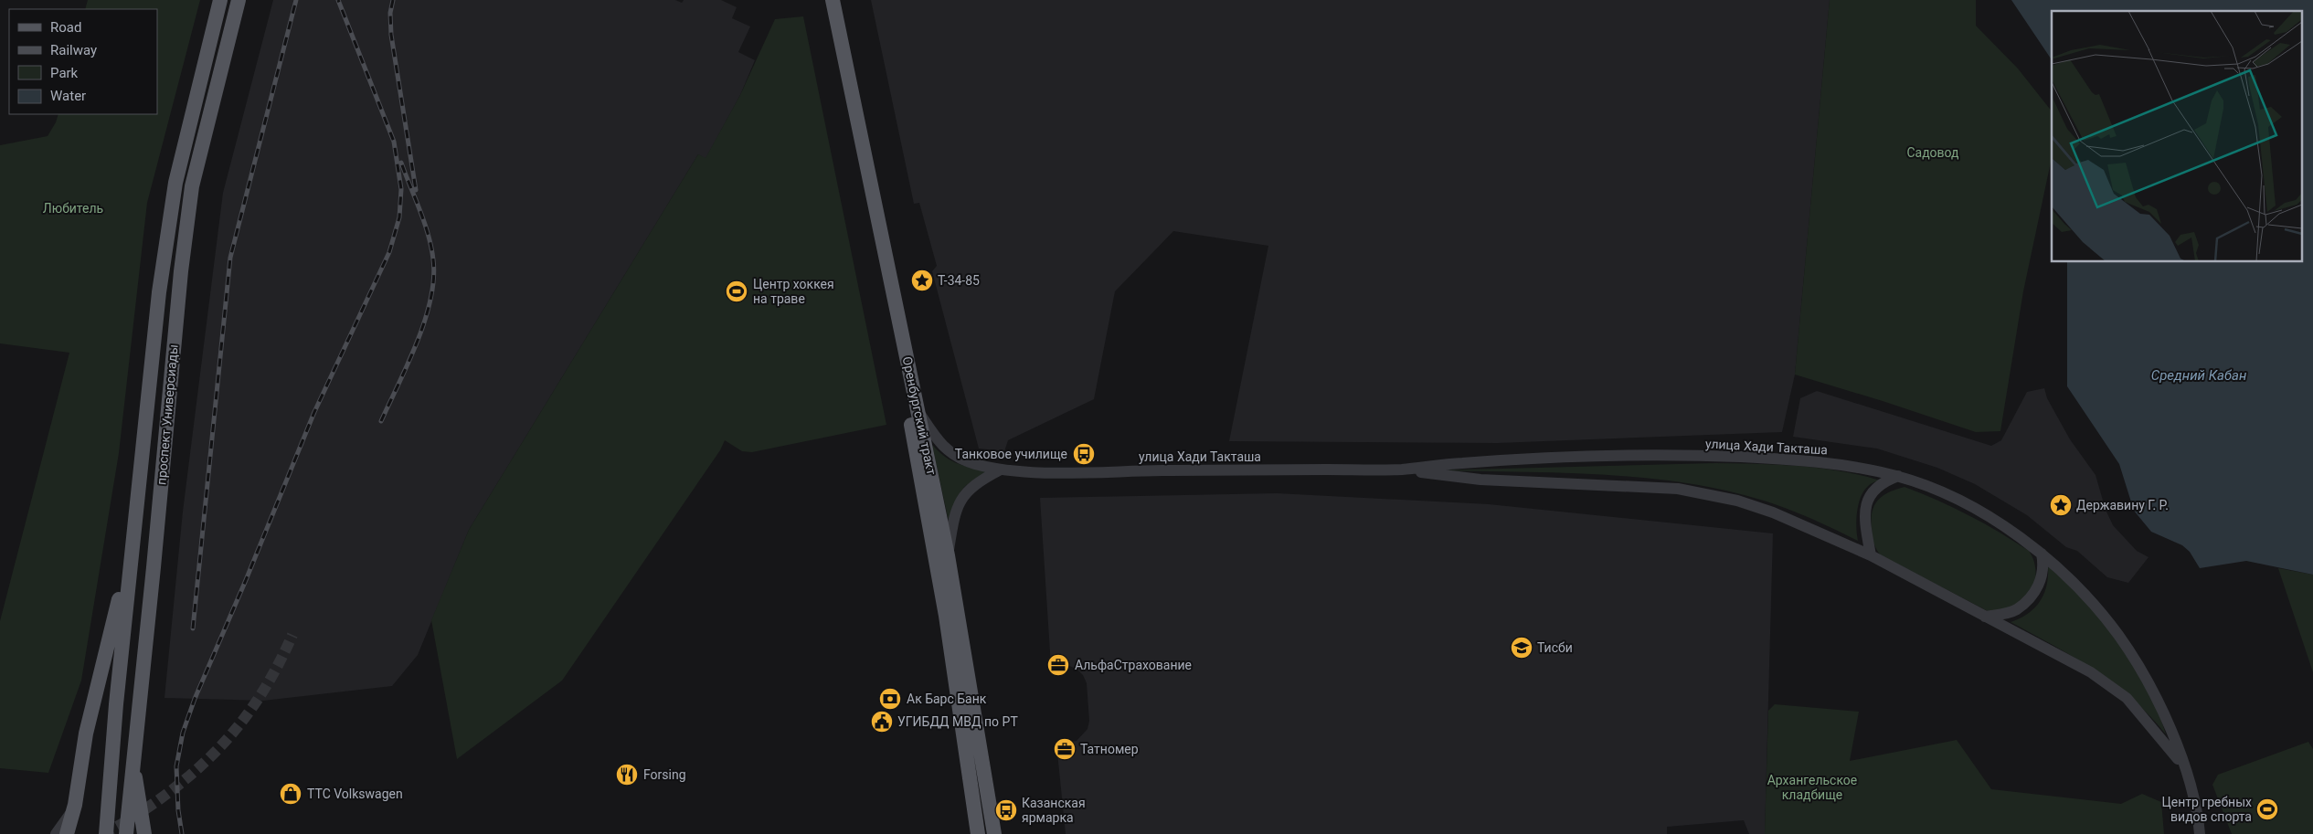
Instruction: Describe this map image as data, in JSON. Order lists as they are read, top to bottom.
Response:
{
  "streets": {
    "main road": ["проспект Универсиады", "Оренбургский тракт"],
    "street": ["улица Хади Такташа"]
  },
  "crossings": [
    ["Оренбургский тракт", "улица Хади Такташа"]
  ],
  "water": ["Средний Кабан"],
  "parks": ["Садовод", "Любитель", "Архангельское кладбище"],
  "places": {
    "place": ["T-34-85", "Державину Г. Р."],
    "sports": ["Центр хоккея на траве", "Центр гребных видов спорта"],
    "bus stop": ["Танковое училище", "Казанская ярмарка"],
    "school or university": ["Тисби"],
    "office": ["АльфаСтрахование", "Татномер"],
    "bank": ["Ак Барс Банк"],
    "public building": ["УГИБДД МВД по РТ"],
    "restaurant": ["Forsing"],
    "shop": ["ТТС Volkswagen"]
  },
  "legend": [
    "Road",
    "Railway",
    "Park",
    "Water"
  ]
}
